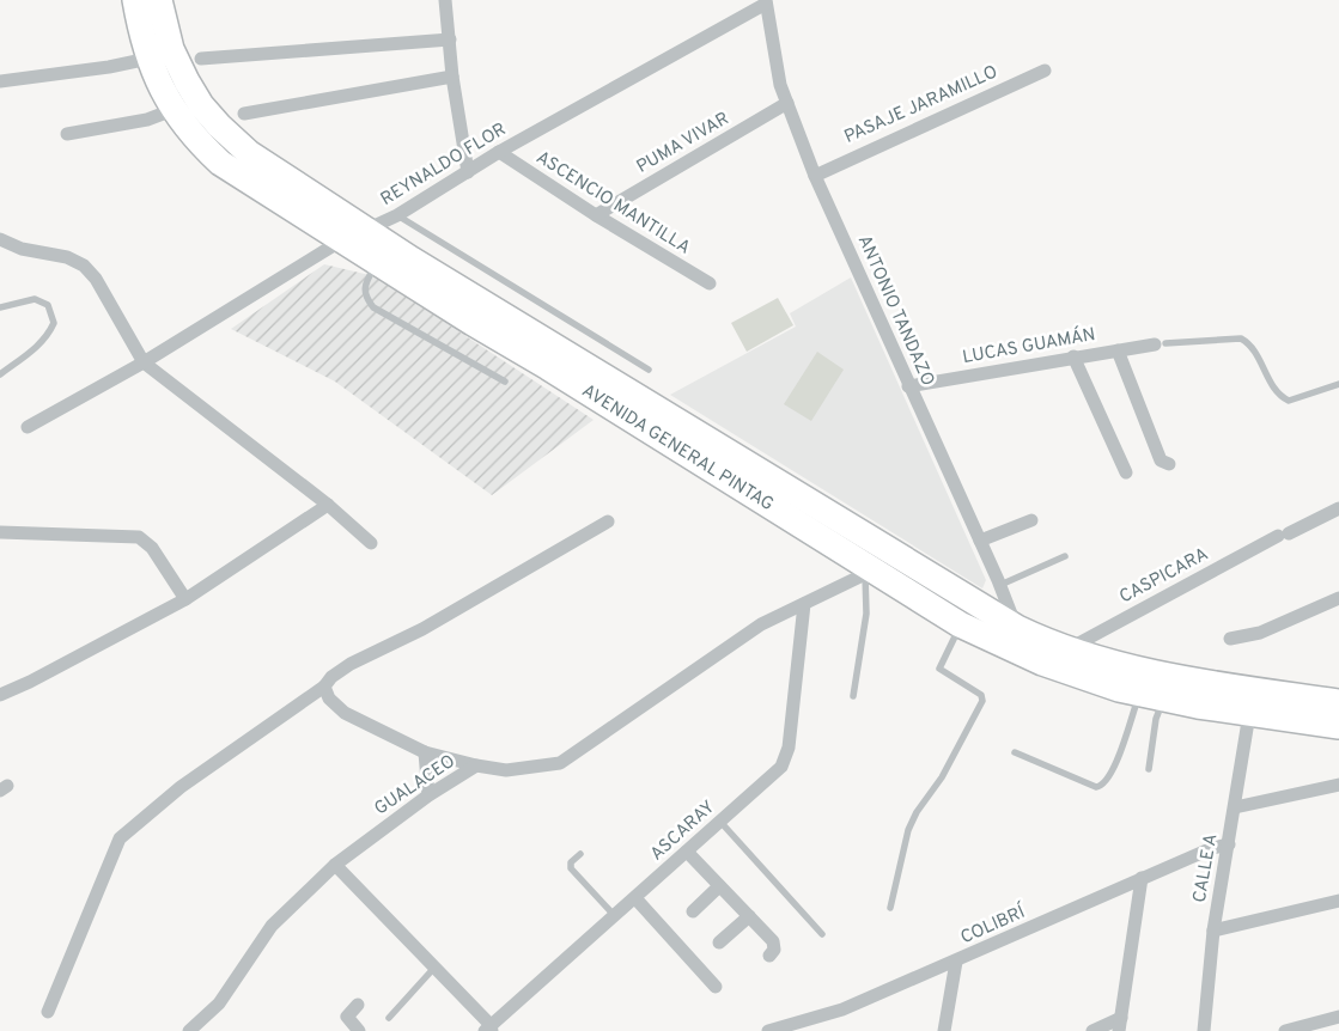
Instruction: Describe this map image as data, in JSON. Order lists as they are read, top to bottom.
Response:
{
  "streets": {
    "highway": ["AVENIDA GENERAL PINTAG"],
    "street": [
      "PASAJE JARAMILLO",
      "PUMA VIVAR",
      "REYNALDO FLOR",
      "ASCENCIO MANTILLA",
      "ANTONIO TANDAZO",
      "LUCAS GUAMÁN",
      "CASPICARA",
      "GUALACEO",
      "ASCARAY",
      "CALLE A",
      "COLIBRÍ"
    ]
  },
  "crossings": [
    ["PASAJE JARAMILLO", "ANTONIO TANDAZO"],
    ["PUMA VIVAR", "ASCENCIO MANTILLA"],
    ["PUMA VIVAR", "ANTONIO TANDAZO"],
    ["REYNALDO FLOR", "ASCENCIO MANTILLA"],
    ["REYNALDO FLOR", "ANTONIO TANDAZO"],
    ["REYNALDO FLOR", "AVENIDA GENERAL PINTAG"],
    ["ANTONIO TANDAZO", "LUCAS GUAMÁN"],
    ["ANTONIO TANDAZO", "AVENIDA GENERAL PINTAG"],
    ["AVENIDA GENERAL PINTAG", "CASPICARA"],
    ["AVENIDA GENERAL PINTAG", "GUALACEO"],
    ["AVENIDA GENERAL PINTAG", "CALLE A"],
    ["GUALACEO", "ASCARAY"],
    ["CALLE A", "COLIBRÍ"]
  ]
}
